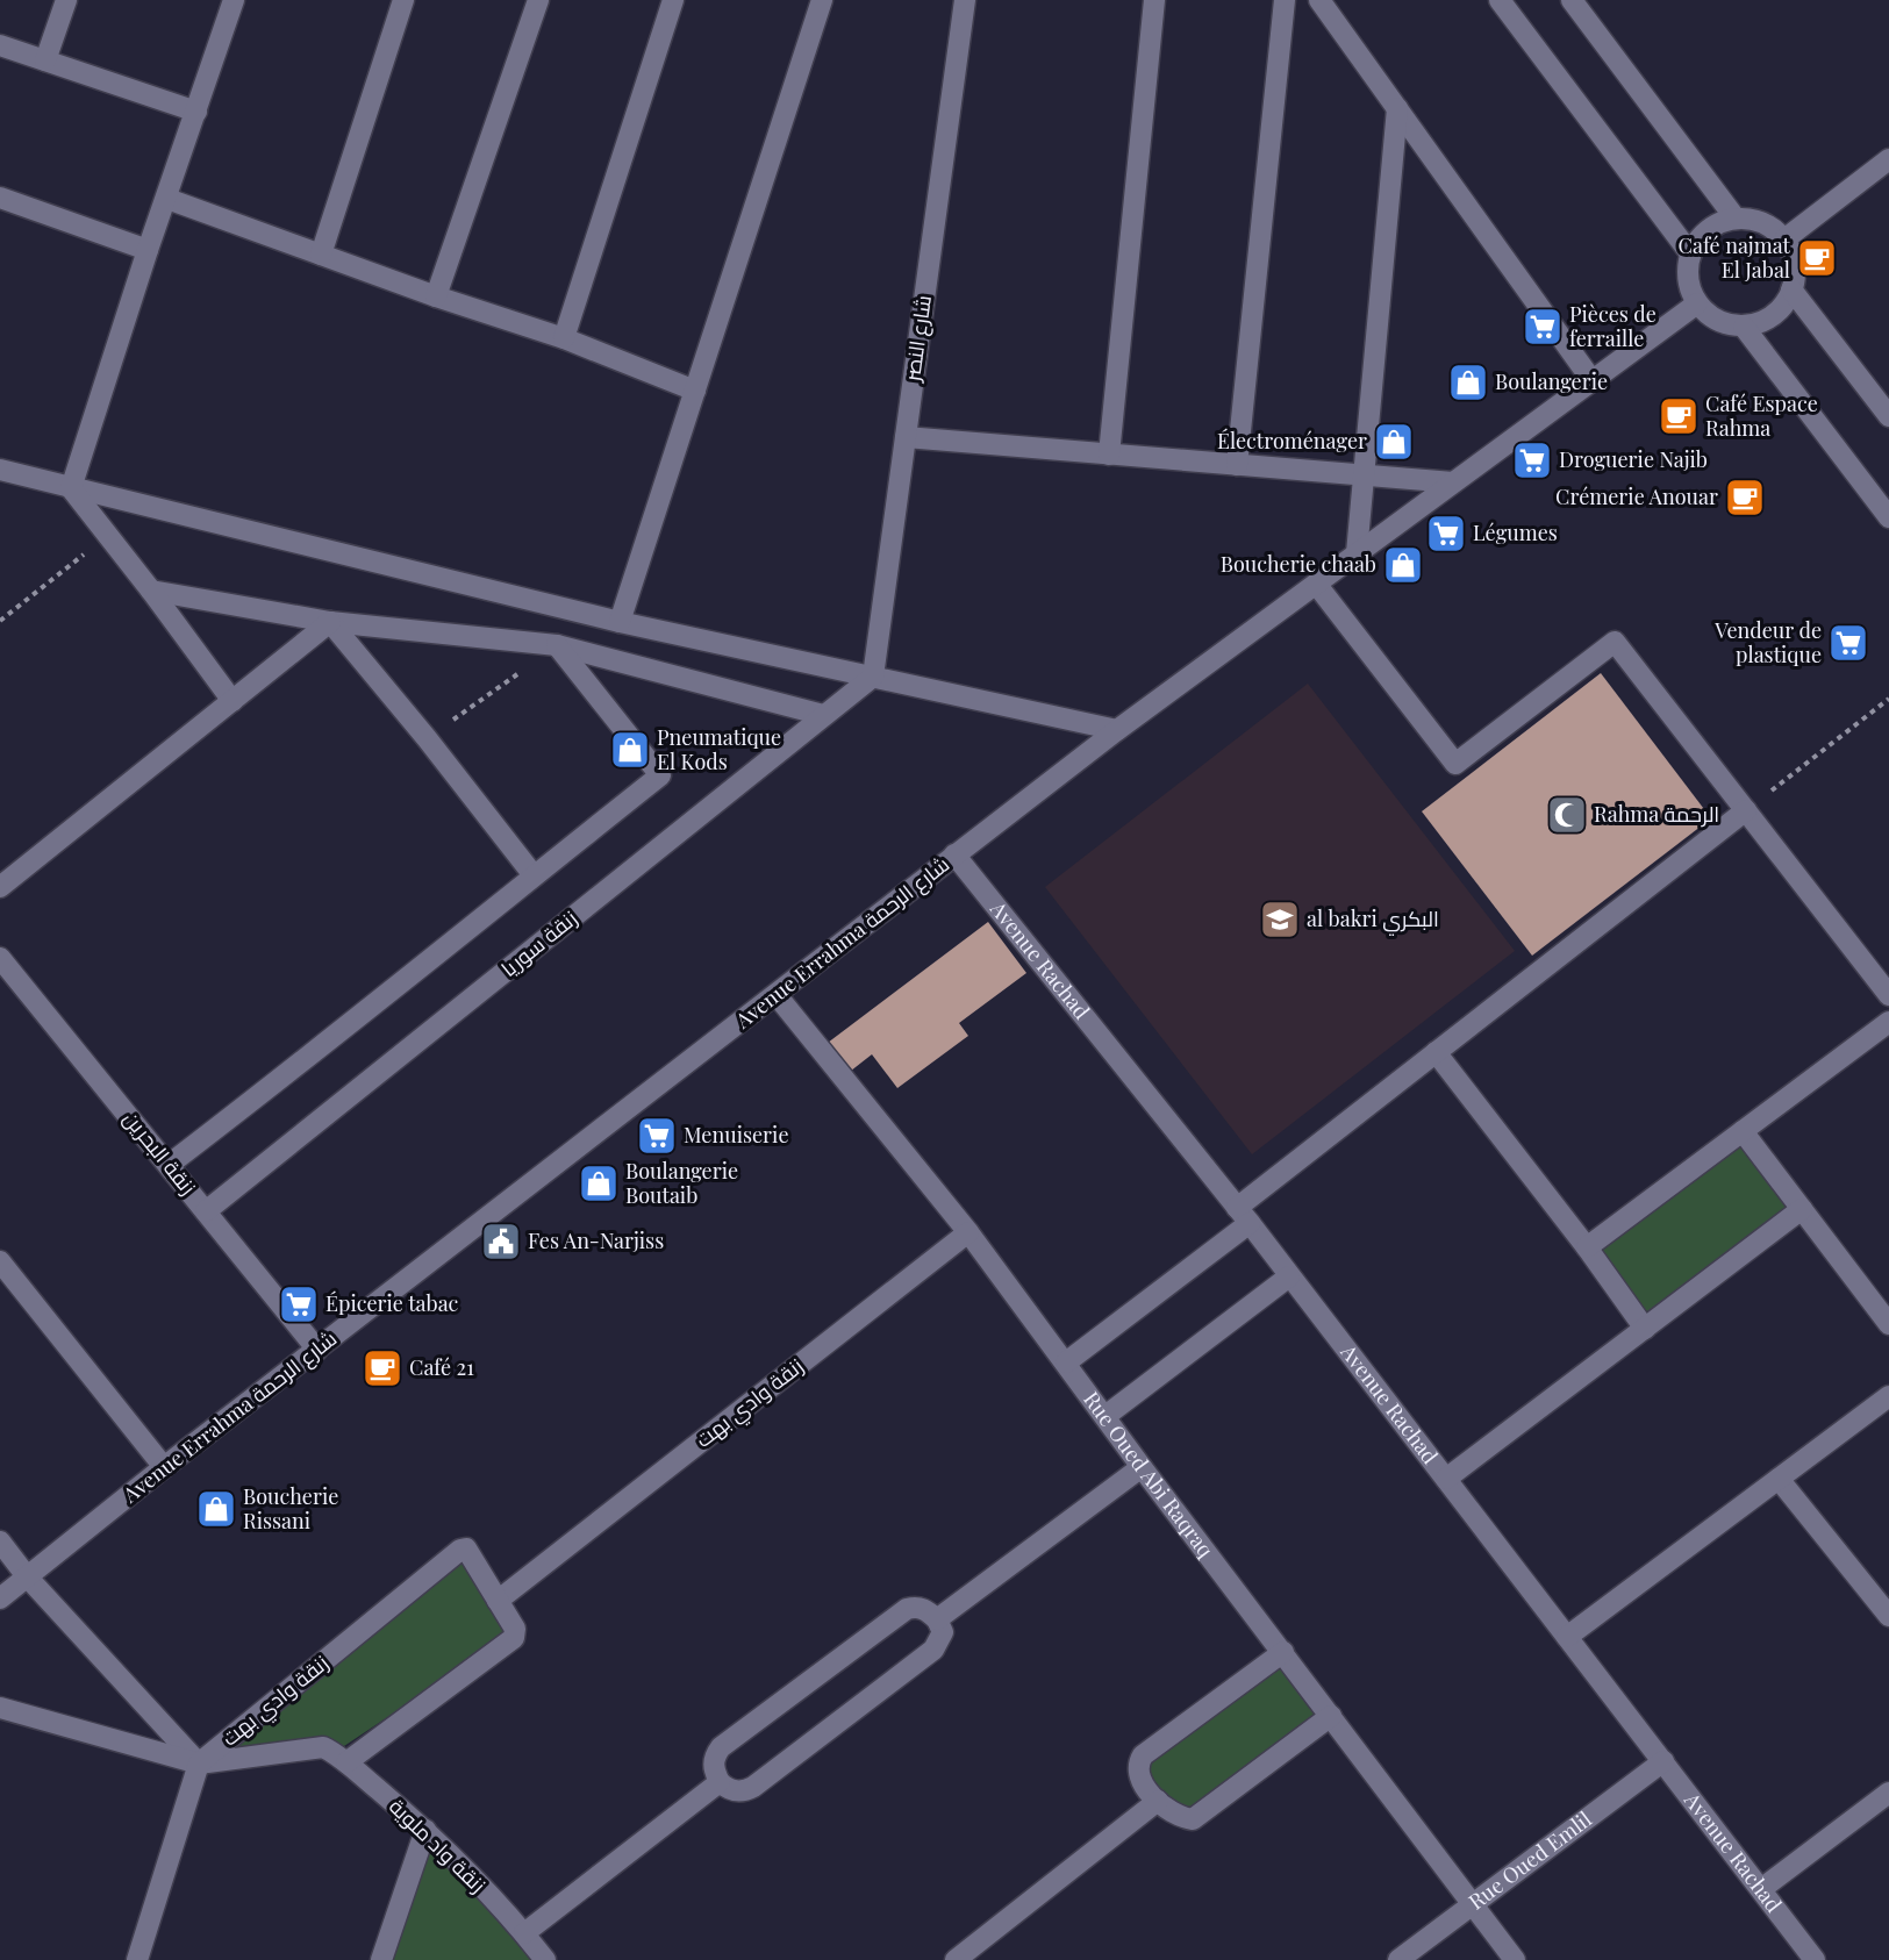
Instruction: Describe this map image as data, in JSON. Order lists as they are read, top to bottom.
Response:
{
  "streets": {
    "street": [
      "شارع النصر",
      "Avenue Errahma شارع الرحمة",
      "زنقة سوريا",
      "Avenue Rachad",
      "زنقة البحرين",
      "زنقة وادي بهت",
      "Rue Oued Abi Raqraq",
      "زنقة واد ملوية",
      "Rue Oued Emlil"
    ]
  },
  "crossings": [
    ["شارع النصر", "زنقة سوريا"],
    ["Avenue Errahma شارع الرحمة", "Avenue Rachad"],
    ["Avenue Errahma شارع الرحمة", "زنقة البحرين"],
    ["Avenue Errahma شارع الرحمة", "Rue Oued Abi Raqraq"],
    ["زنقة سوريا", "زنقة البحرين"],
    ["Avenue Rachad", "Rue Oued Emlil"],
    ["زنقة وادي بهت", "Rue Oued Abi Raqraq"],
    ["زنقة وادي بهت", "زنقة واد ملوية"],
    ["Rue Oued Abi Raqraq", "Rue Oued Emlil"]
  ],
  "places": {
    "cafe": [
      "Café najmat El Jabal",
      "Café Espace Rahma",
      "Crémerie Anouar",
      "Café 21"
    ],
    "supermarket": [
      "Pièces de ferraille",
      "Droguerie Najib",
      "Légumes",
      "Vendeur de plastique",
      "Menuiserie",
      "Épicerie tabac"
    ],
    "shop": [
      "Boulangerie",
      "Électroménager",
      "Boucherie chaab",
      "Pneumatique El Kods",
      "Boulangerie Boutaib",
      "Boucherie Rissani"
    ],
    "mosque": ["Rahma الرحمة"],
    "school or university": ["al bakri البكري"],
    "public building": ["Fes An-Narjiss"]
  }
}
